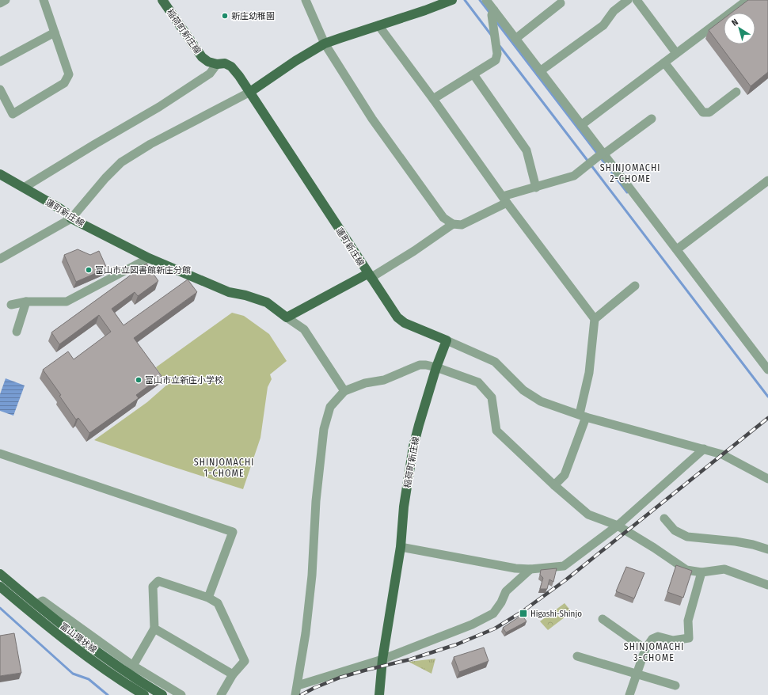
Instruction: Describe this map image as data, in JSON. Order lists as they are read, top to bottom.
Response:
{
  "streets": {
    "main road": ["稲荷町新庄線", "蓮町新庄線", "富山環状線"]
  },
  "crossings": [
    ["稲荷町新庄線", "蓮町新庄線"]
  ],
  "districts": ["SHINJOMACHI 2-CHOME", "SHINJOMACHI 1-CHOME", "SHINJOMACHI 3-CHOME"],
  "places": {
    "other": ["新庄幼稚園", "富山市立図書館新庄分館", "富山市立新庄小学校"],
    "transit": ["Higashi-Shinjo"]
  },
  "north": "top left"
}
